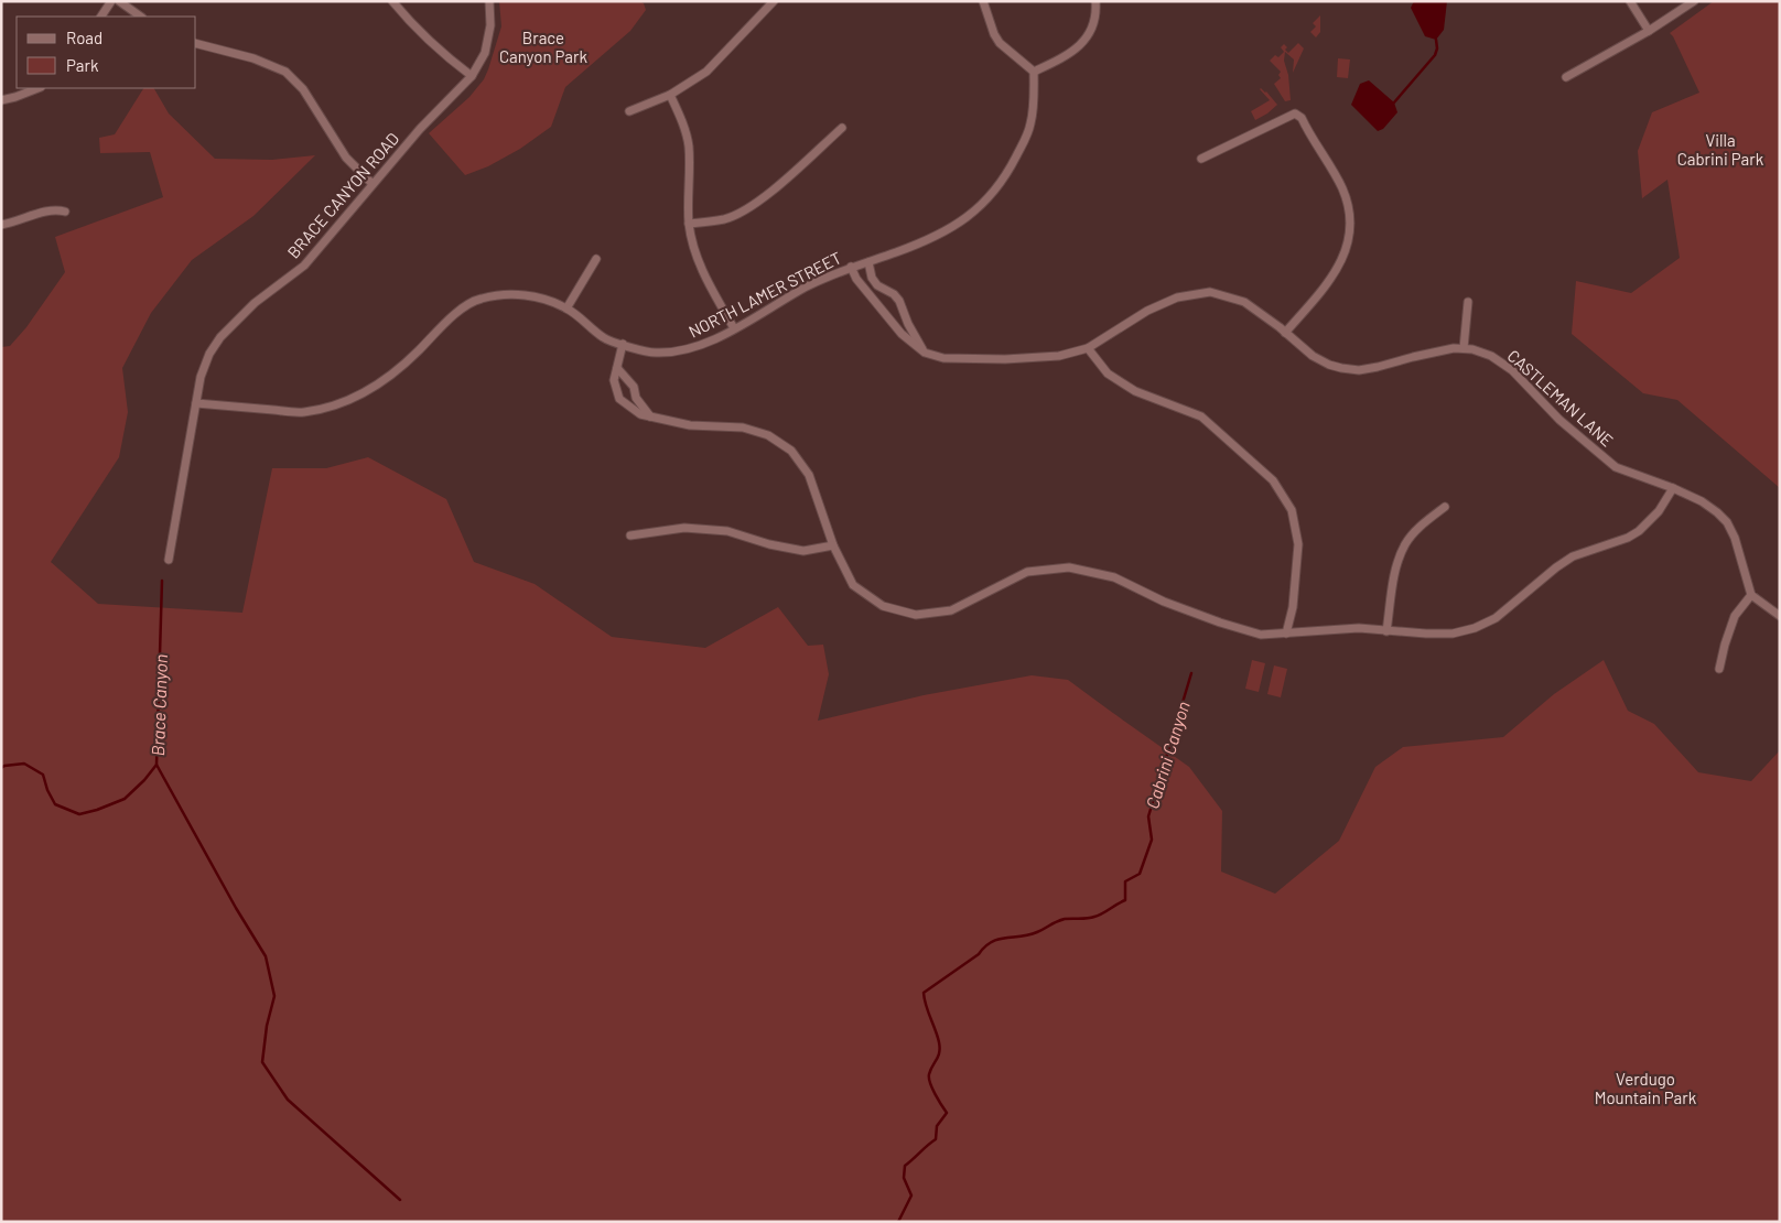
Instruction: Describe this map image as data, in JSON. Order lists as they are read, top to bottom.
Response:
{
  "streets": {
    "street": ["BRACE CANYON ROAD", "NORTH LAMER STREET", "CASTLEMAN LANE"]
  },
  "crossings": [
    ["BRACE CANYON ROAD", "NORTH LAMER STREET"],
    ["NORTH LAMER STREET", "CASTLEMAN LANE"]
  ],
  "water": ["Brace Canyon", "Cabrini Canyon"],
  "parks": ["Brace Canyon Park", "Villa Cabrini Park", "Verdugo Mountain Park"],
  "legend": ["Road", "Park"]
}
